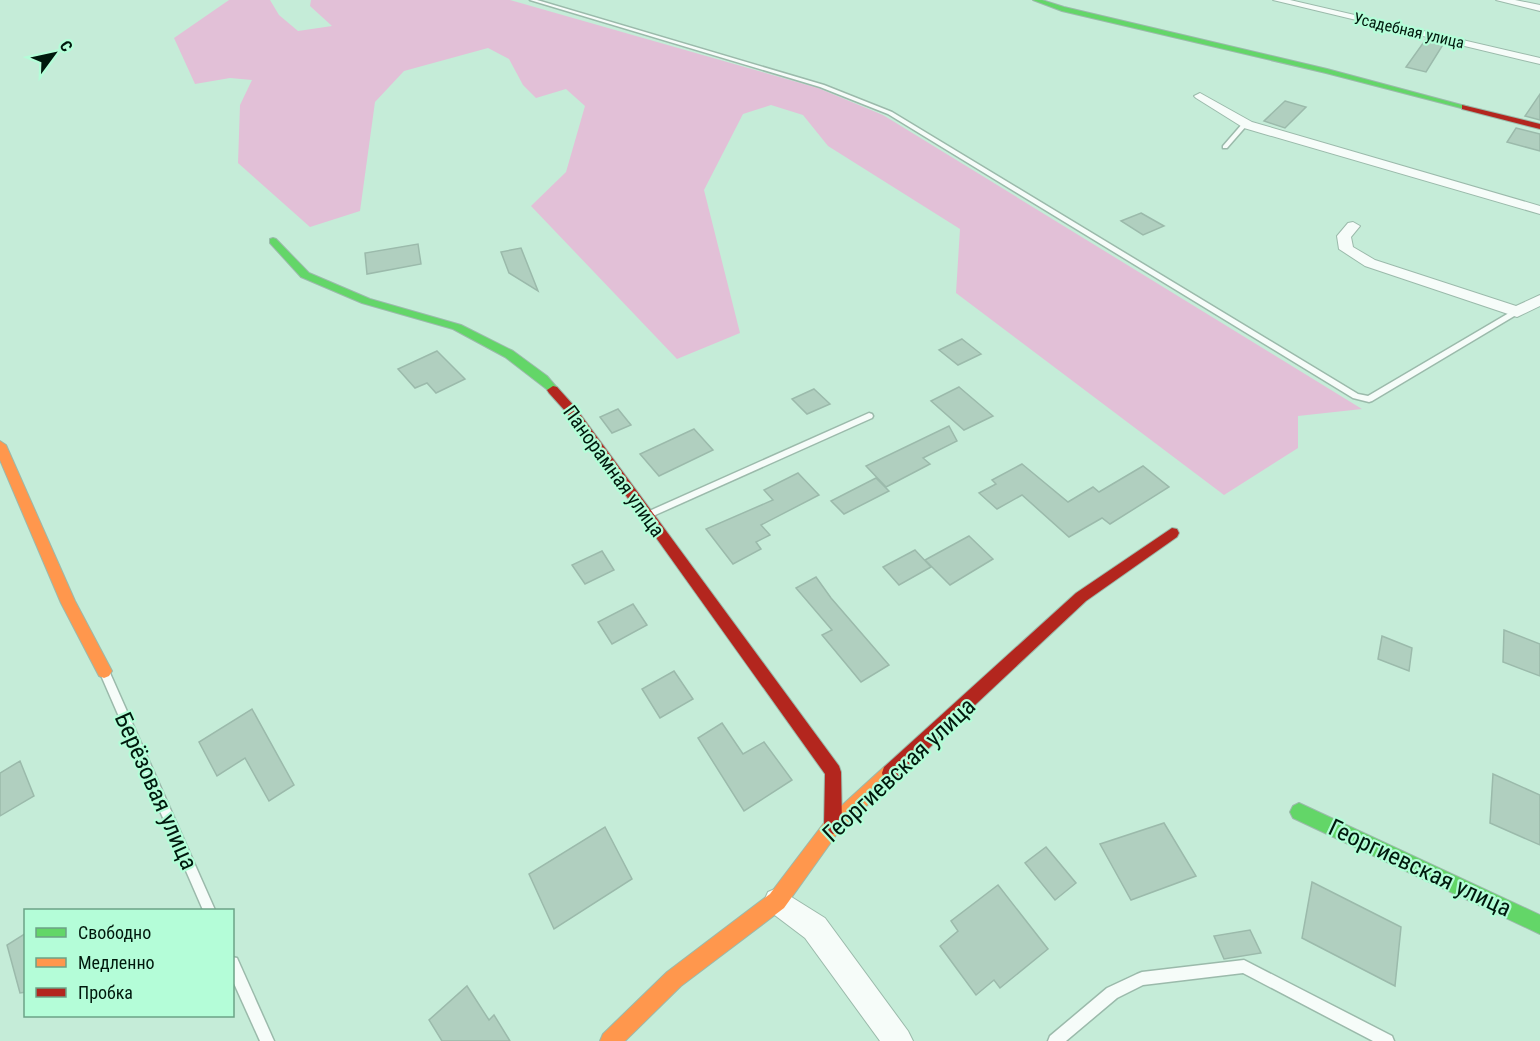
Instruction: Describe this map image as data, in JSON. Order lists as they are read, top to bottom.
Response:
{
  "streets": {
    "street": ["Усадебная улица", "Панорамная улица", "Георгиевская улица"],
    "lane": ["Берёзовая улица"]
  },
  "crossings": [
    ["Панорамная улица", "Георгиевская улица"]
  ],
  "legend": ["Свободно", "Медленно", "Пробка"],
  "north": "top right"
}
